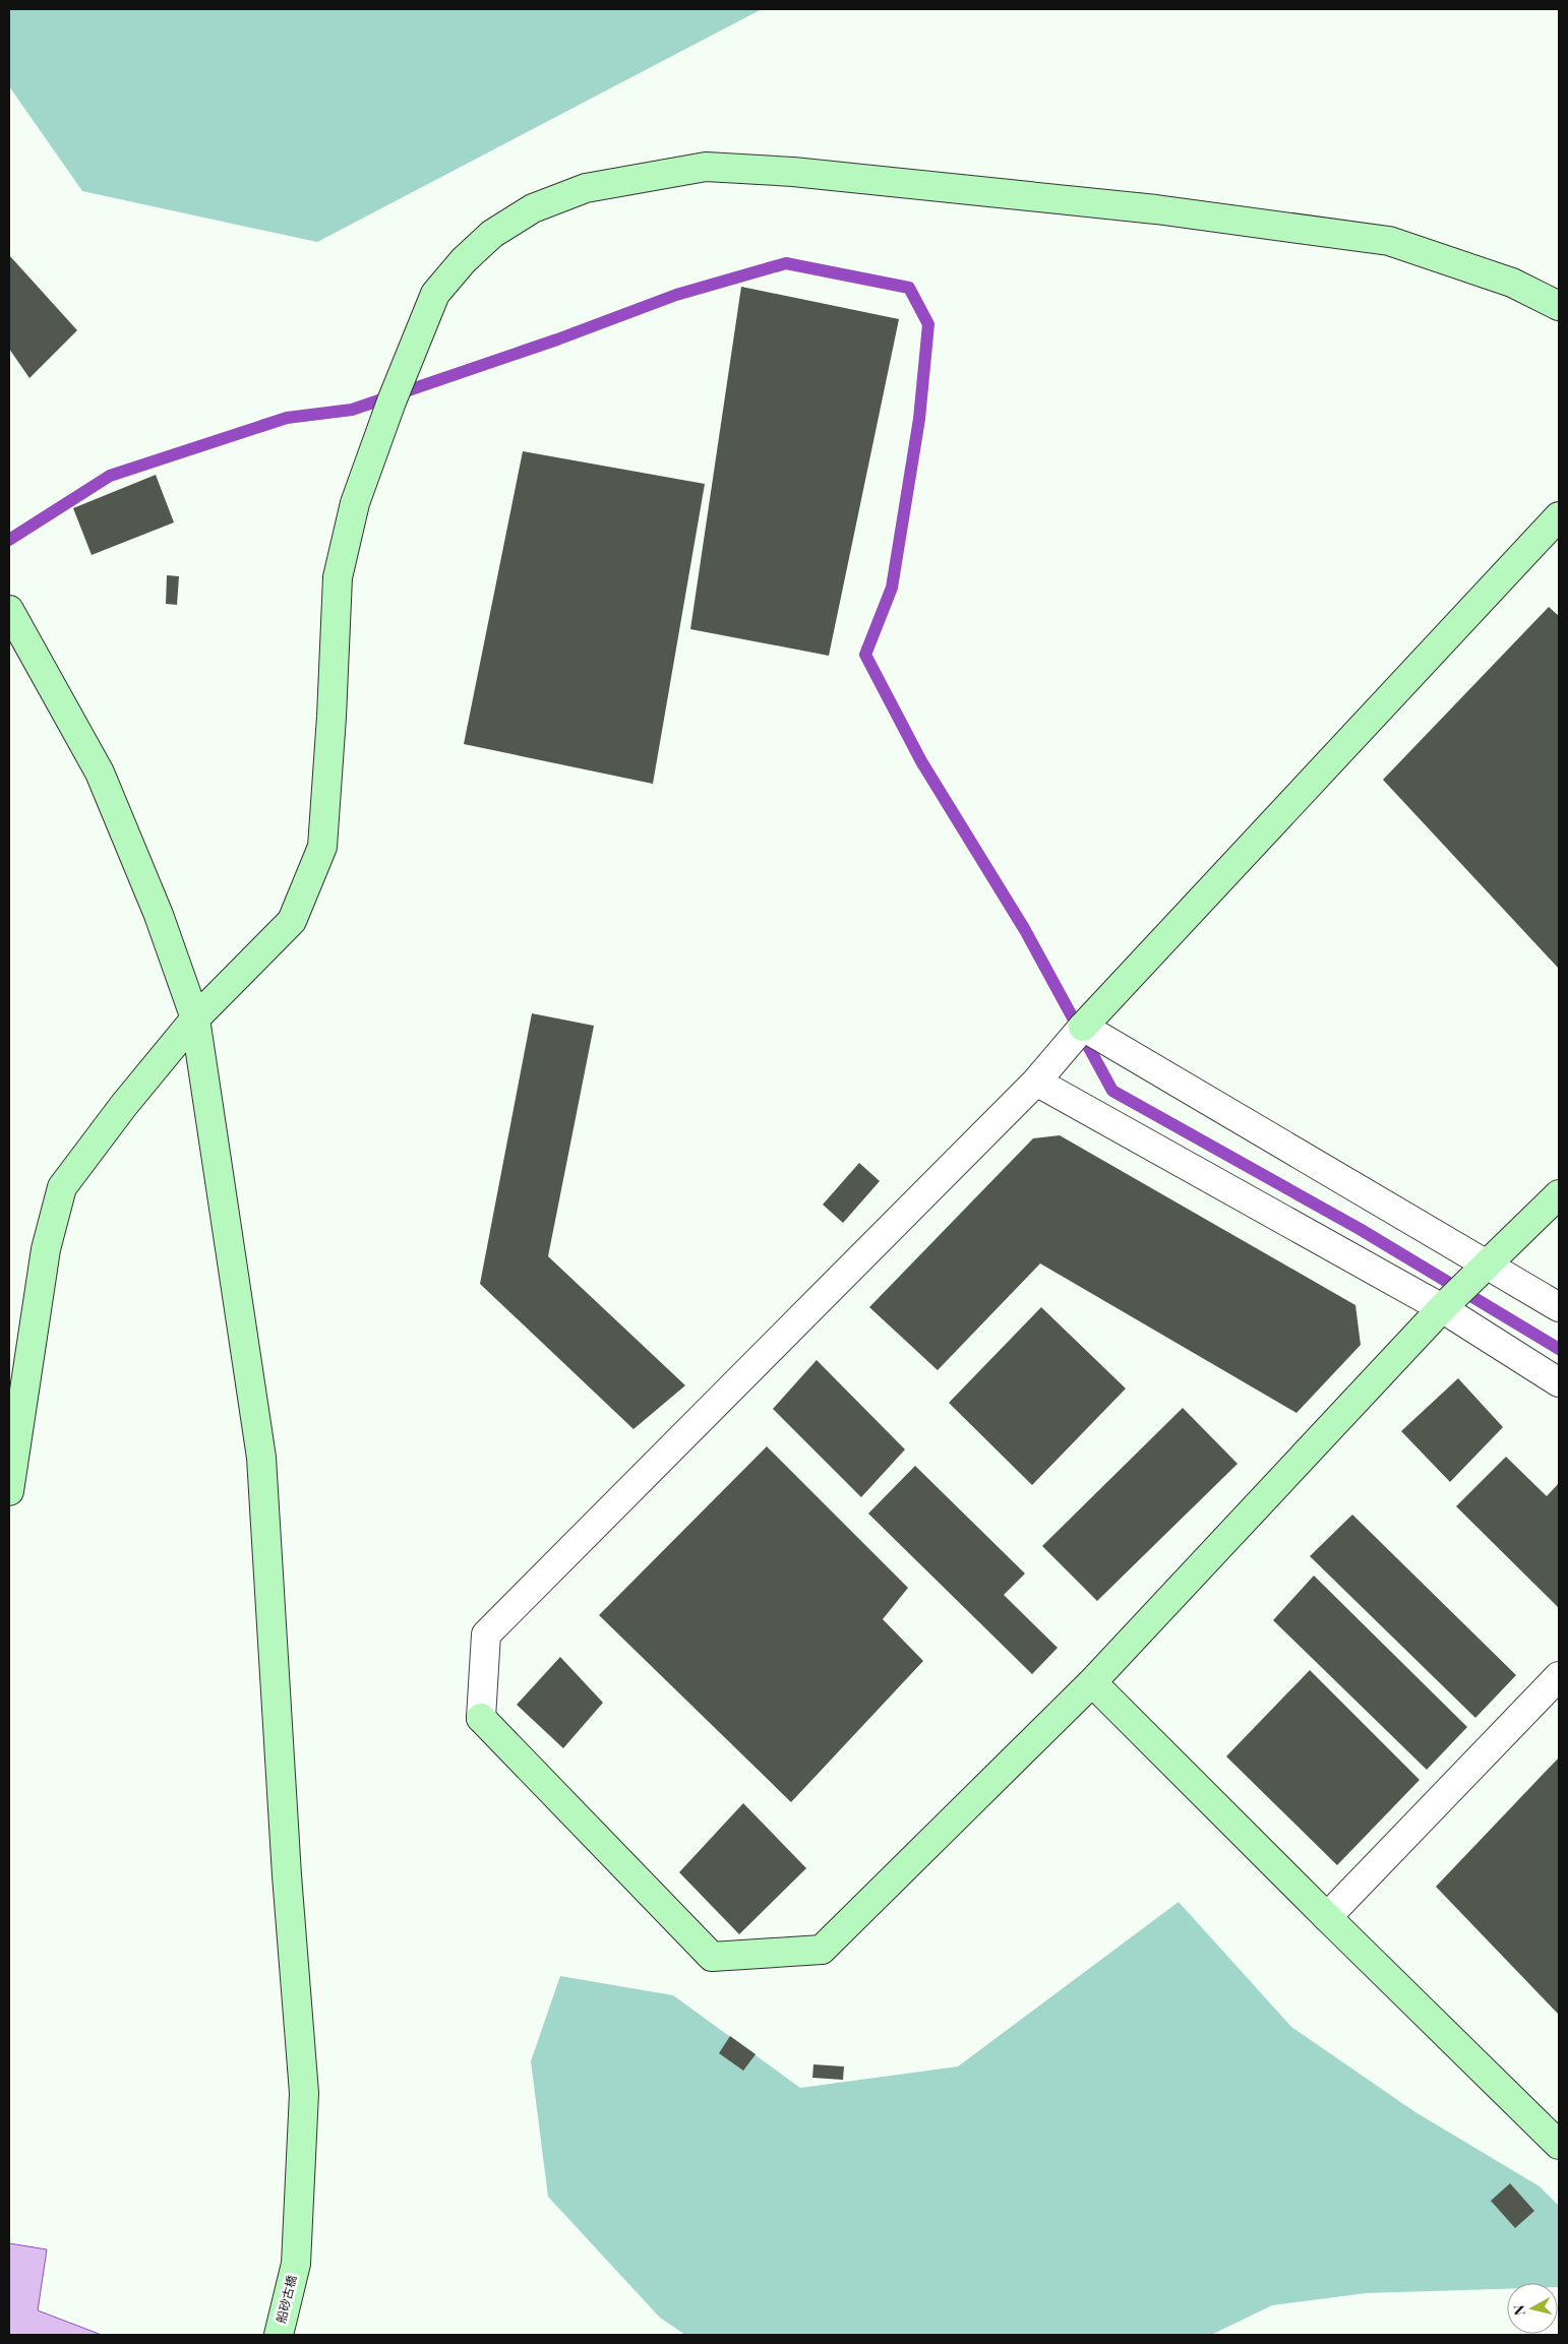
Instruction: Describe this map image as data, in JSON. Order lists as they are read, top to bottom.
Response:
{
  "streets": {
    "street": ["船砂古橋"]
  },
  "north": "left"
}
